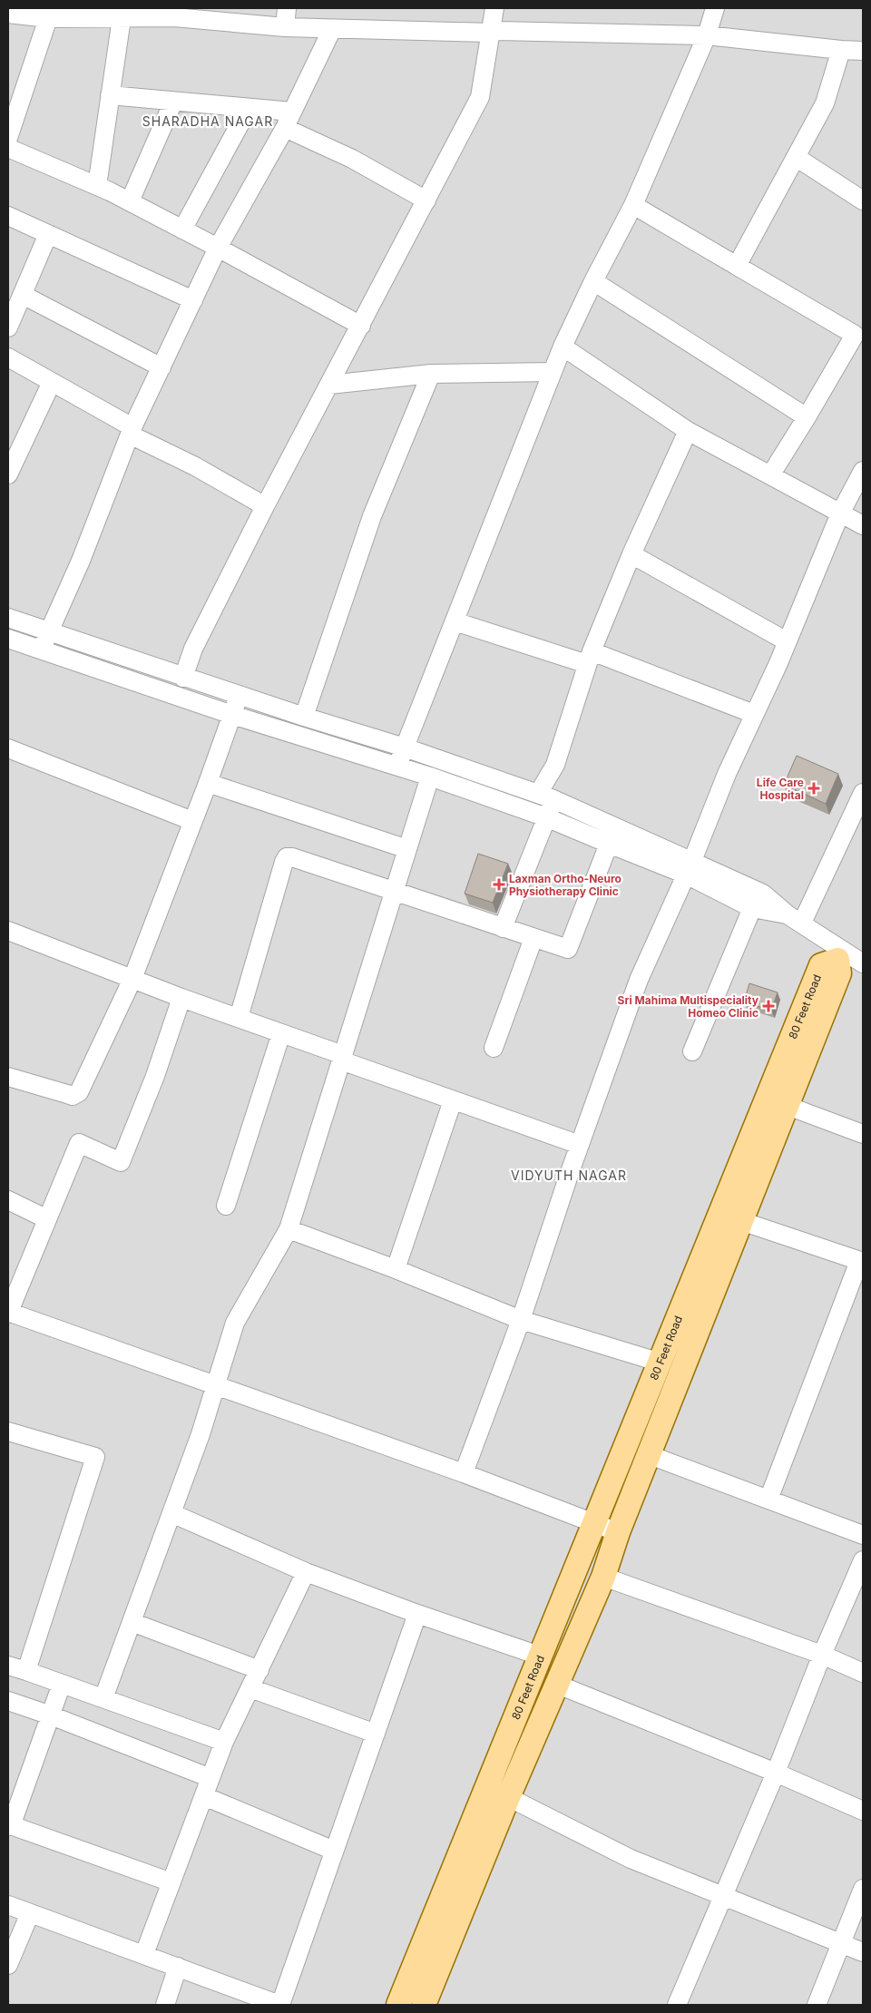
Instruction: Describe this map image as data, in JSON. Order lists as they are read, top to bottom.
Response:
{
  "streets": {
    "main road": ["80 Feet Road"]
  },
  "districts": ["SHARADHA NAGAR", "VIDYUTH NAGAR"],
  "places": {
    "health": ["Life Care Hospital", "Laxman Ortho-Neuro Physiotherapy Clinic", "Sri Mahima Multispeciality Homeo Clinic"]
  }
}
